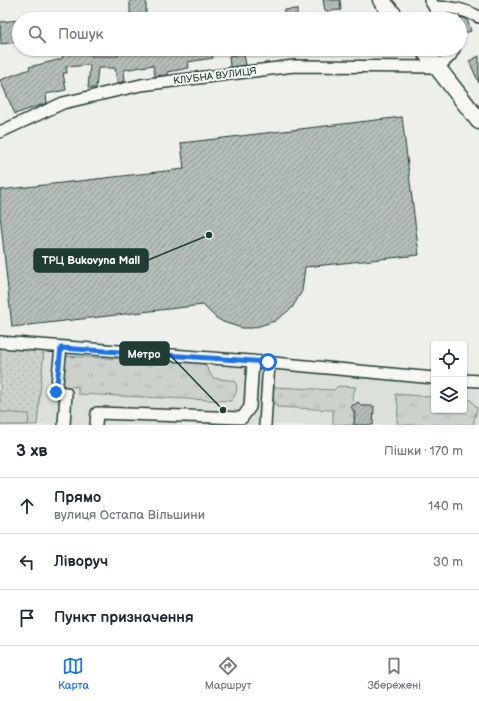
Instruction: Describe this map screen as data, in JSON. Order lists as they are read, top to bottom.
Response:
{
  "streets": {
    "street": ["КЛУБНА ВУЛИЦЯ"]
  },
  "places": ["ТРЦ Bukovyna Mall", "Метро"],
  "page": {
    "search": "Пошук",
    "heading": ["3 хв", "Пішки · 170 m"],
    "list": [
      ["Прямо", "вулиця Остапа Вільшини", "140 m"],
      ["Ліворуч", "30 m"],
      "Пункт призначення"
    ],
    "nav": ["Карта", "Маршрут", "Збережені"]
  }
}
